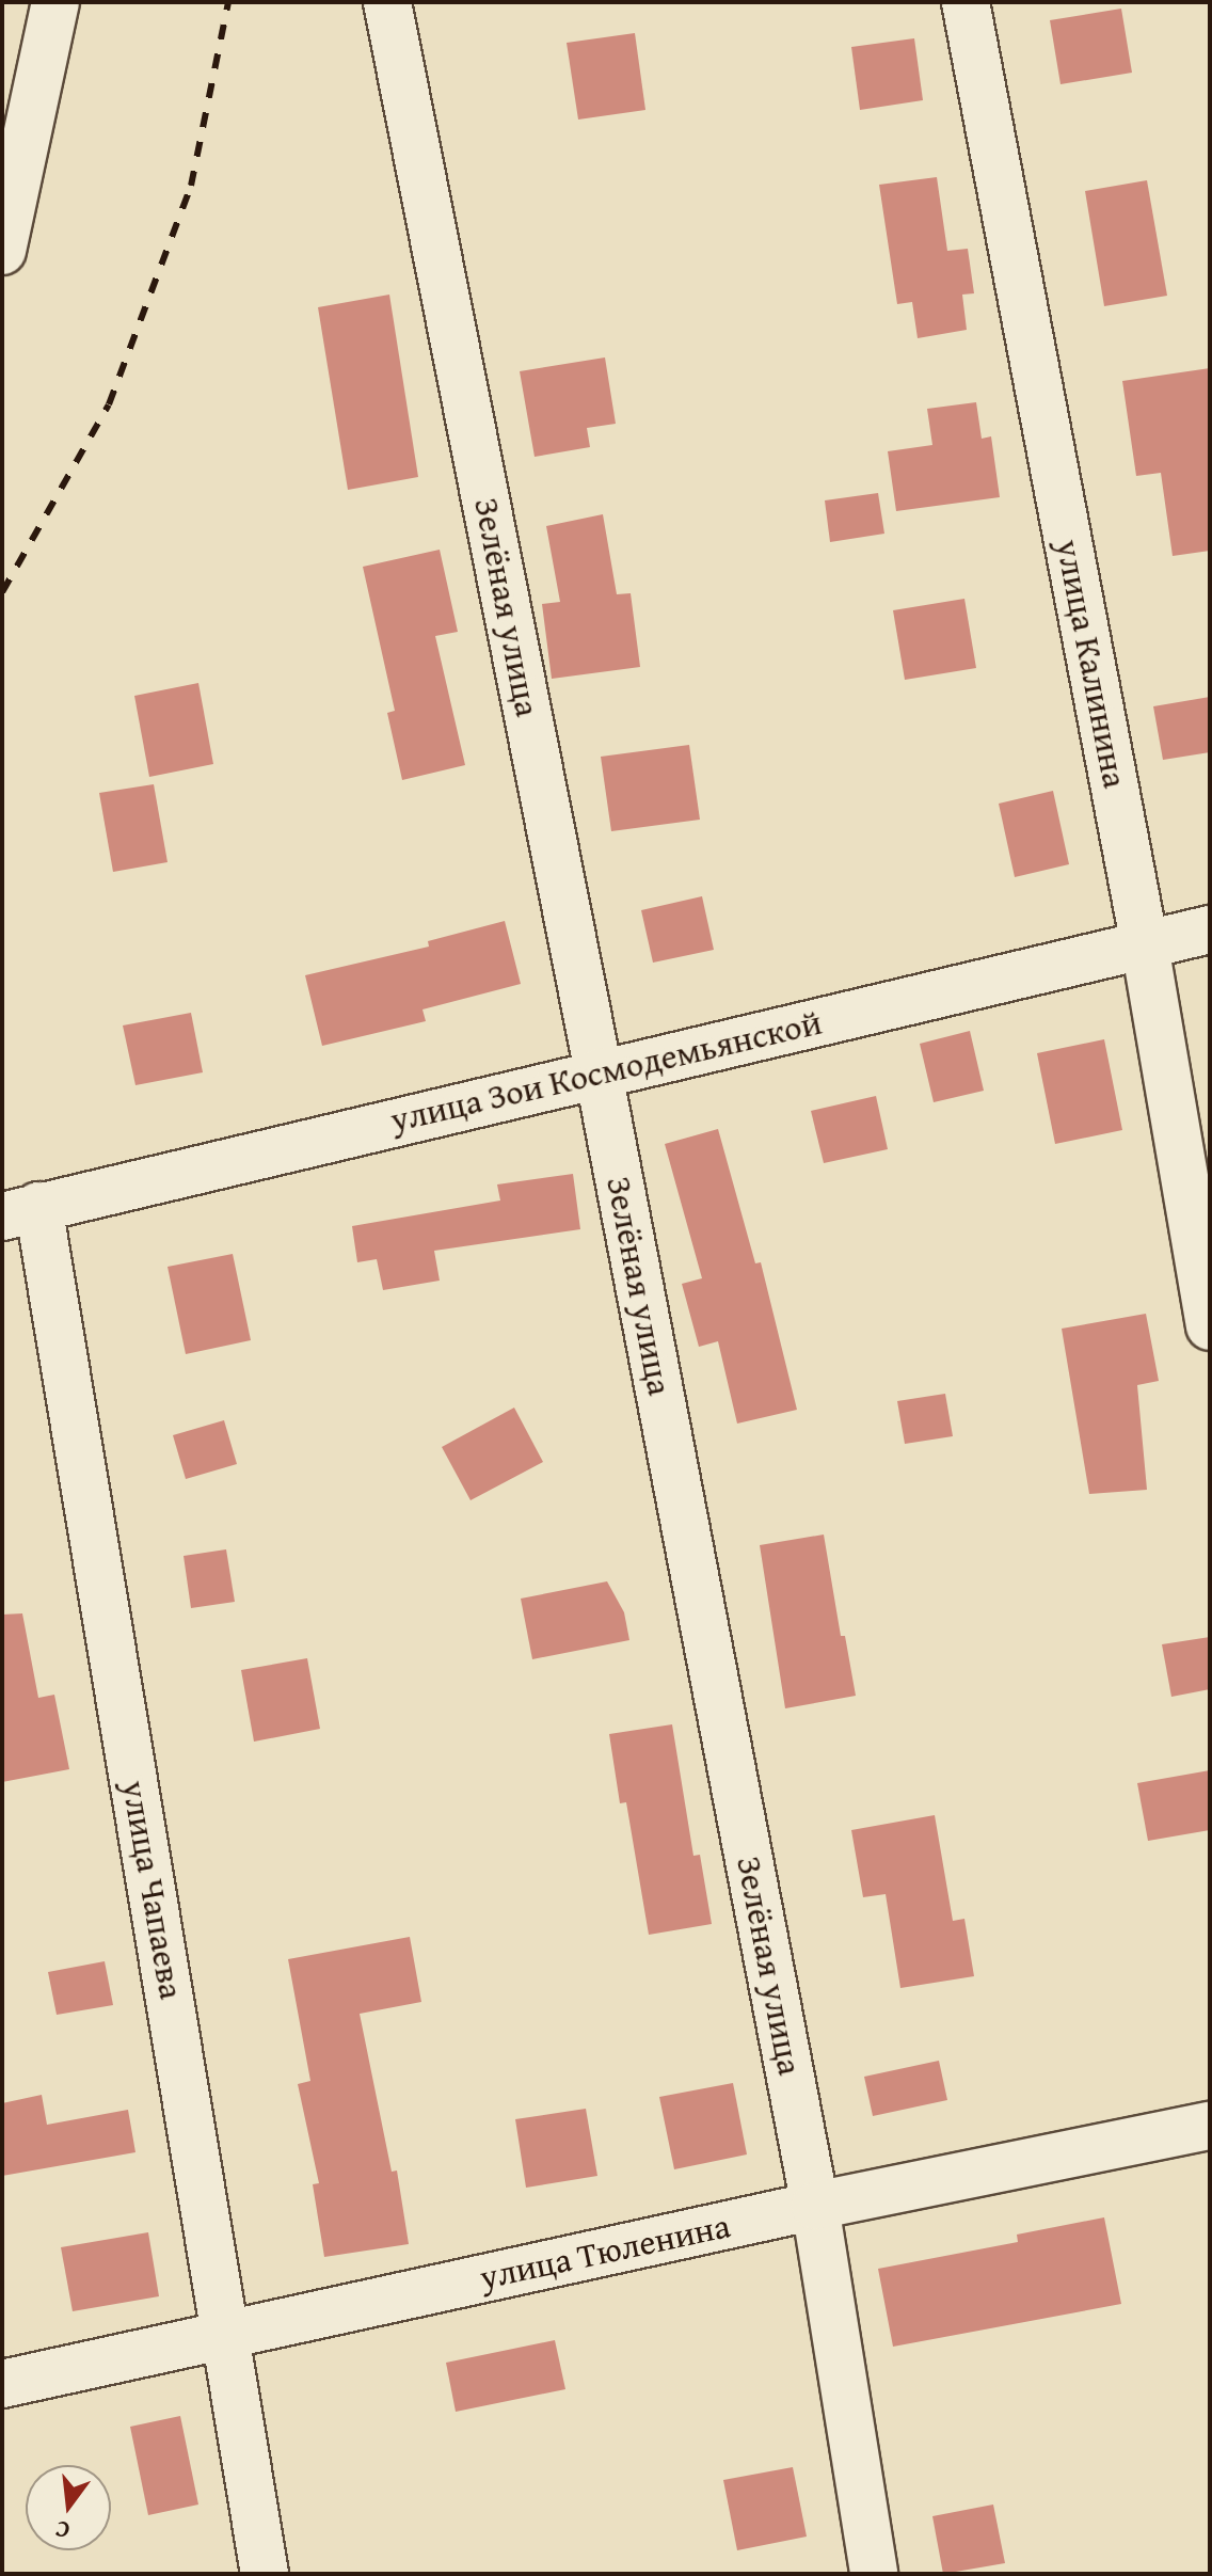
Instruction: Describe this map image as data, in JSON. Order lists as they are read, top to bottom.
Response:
{
  "streets": {
    "street": [
      "Зелёная улица",
      "улица Калинина",
      "улица Зои Космодемьянской",
      "улица Чапаева",
      "улица Тюленина"
    ]
  },
  "crossings": [
    ["Зелёная улица", "улица Зои Космодемьянской"],
    ["Зелёная улица", "улица Тюленина"],
    ["улица Калинина", "улица Зои Космодемьянской"],
    ["улица Зои Космодемьянской", "улица Чапаева"],
    ["улица Чапаева", "улица Тюленина"]
  ],
  "north": "bottom"
}
